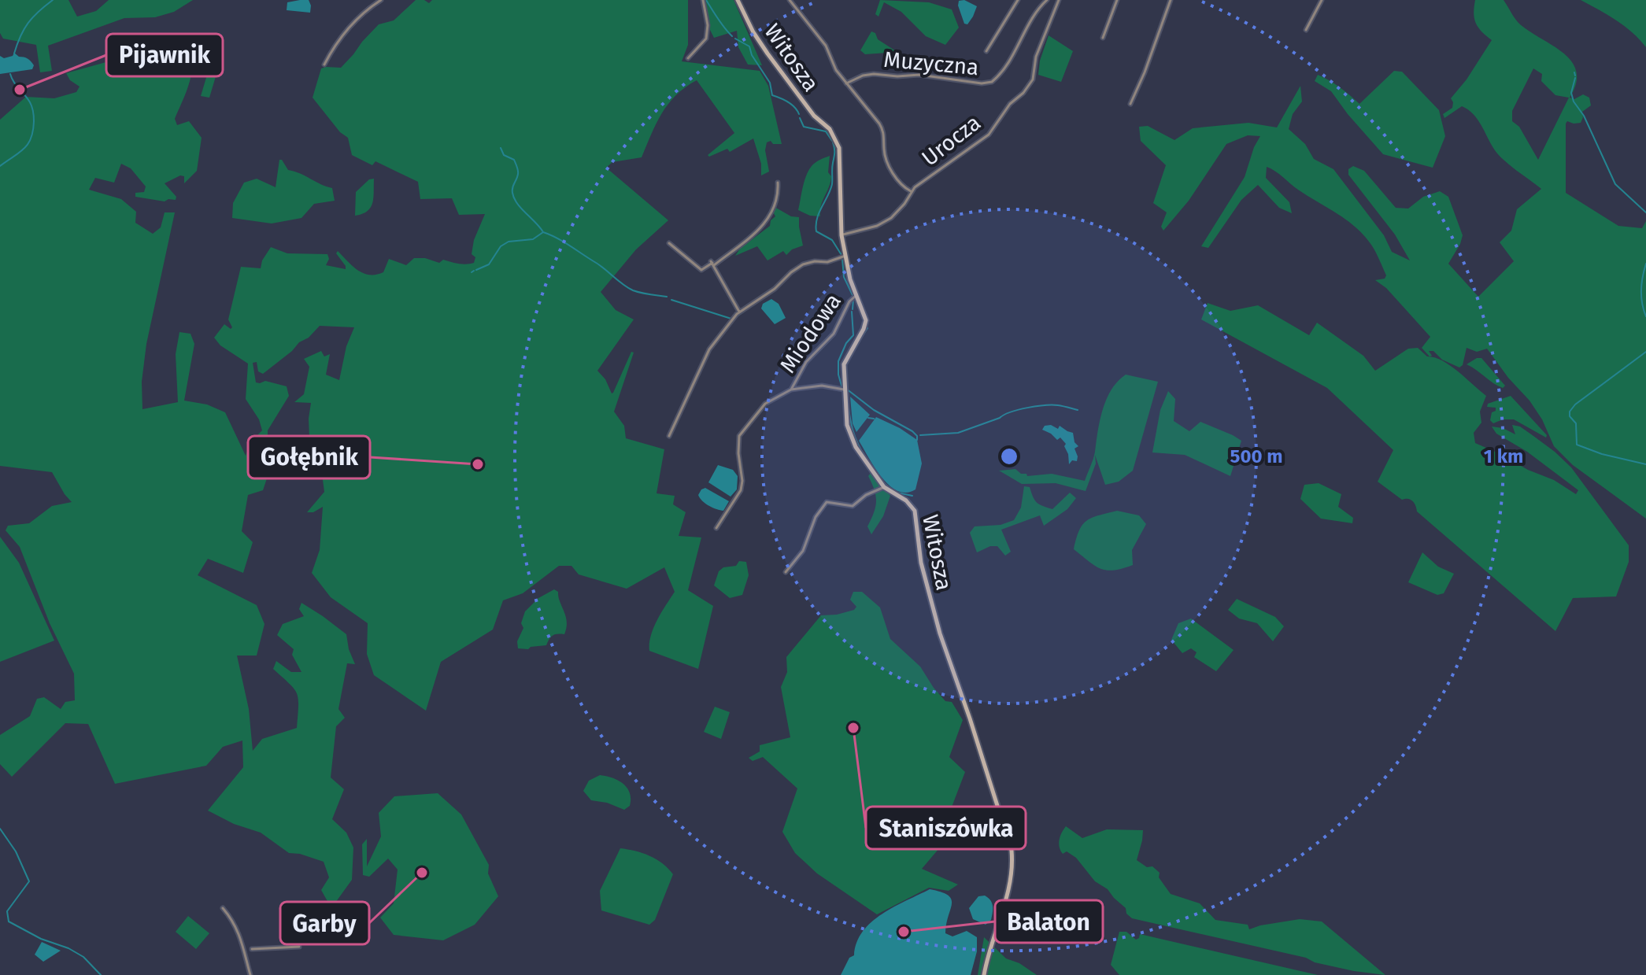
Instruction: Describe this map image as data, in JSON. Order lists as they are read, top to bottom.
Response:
{
  "streets": {
    "street": [
      "Witosza",
      "Muzyczna",
      "Urocza",
      "Miodowa"
    ]
  },
  "crossings": [
    ["Witosza", "Urocza"],
    ["Witosza", "Miodowa"]
  ],
  "places": [
    "Pijawnik",
    "Gołębnik",
    "Staniszówka",
    "Garby",
    "Balaton"
  ],
  "rings": ["500 m", "1 km"]
}
